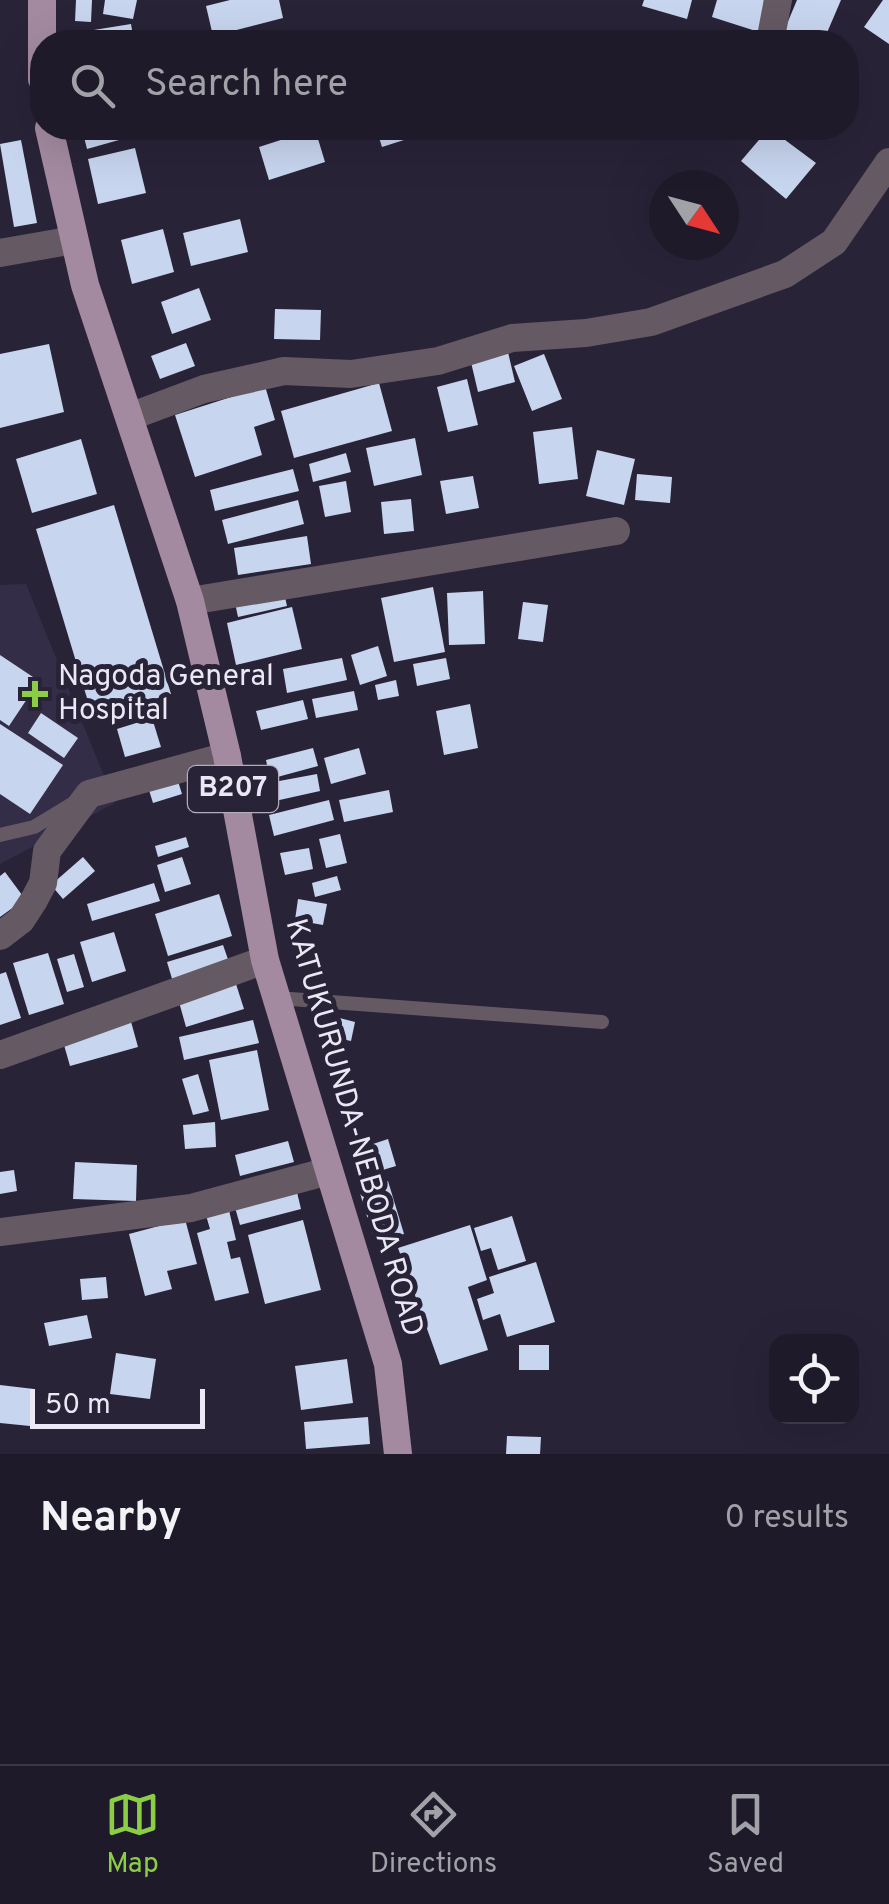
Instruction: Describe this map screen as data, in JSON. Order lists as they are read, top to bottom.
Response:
{
  "streets": {
    "main road": ["B207", "KATUKURUNDA-NEBODA ROAD"]
  },
  "places": {
    "health": ["Nagoda General Hospital"]
  },
  "scale_bar": "50 m",
  "north": "bottom right",
  "page": {
    "search": "Search here",
    "scale": "50 m",
    "heading": ["Nearby", "0 results"],
    "nav": ["Map", "Directions", "Saved"]
  }
}
